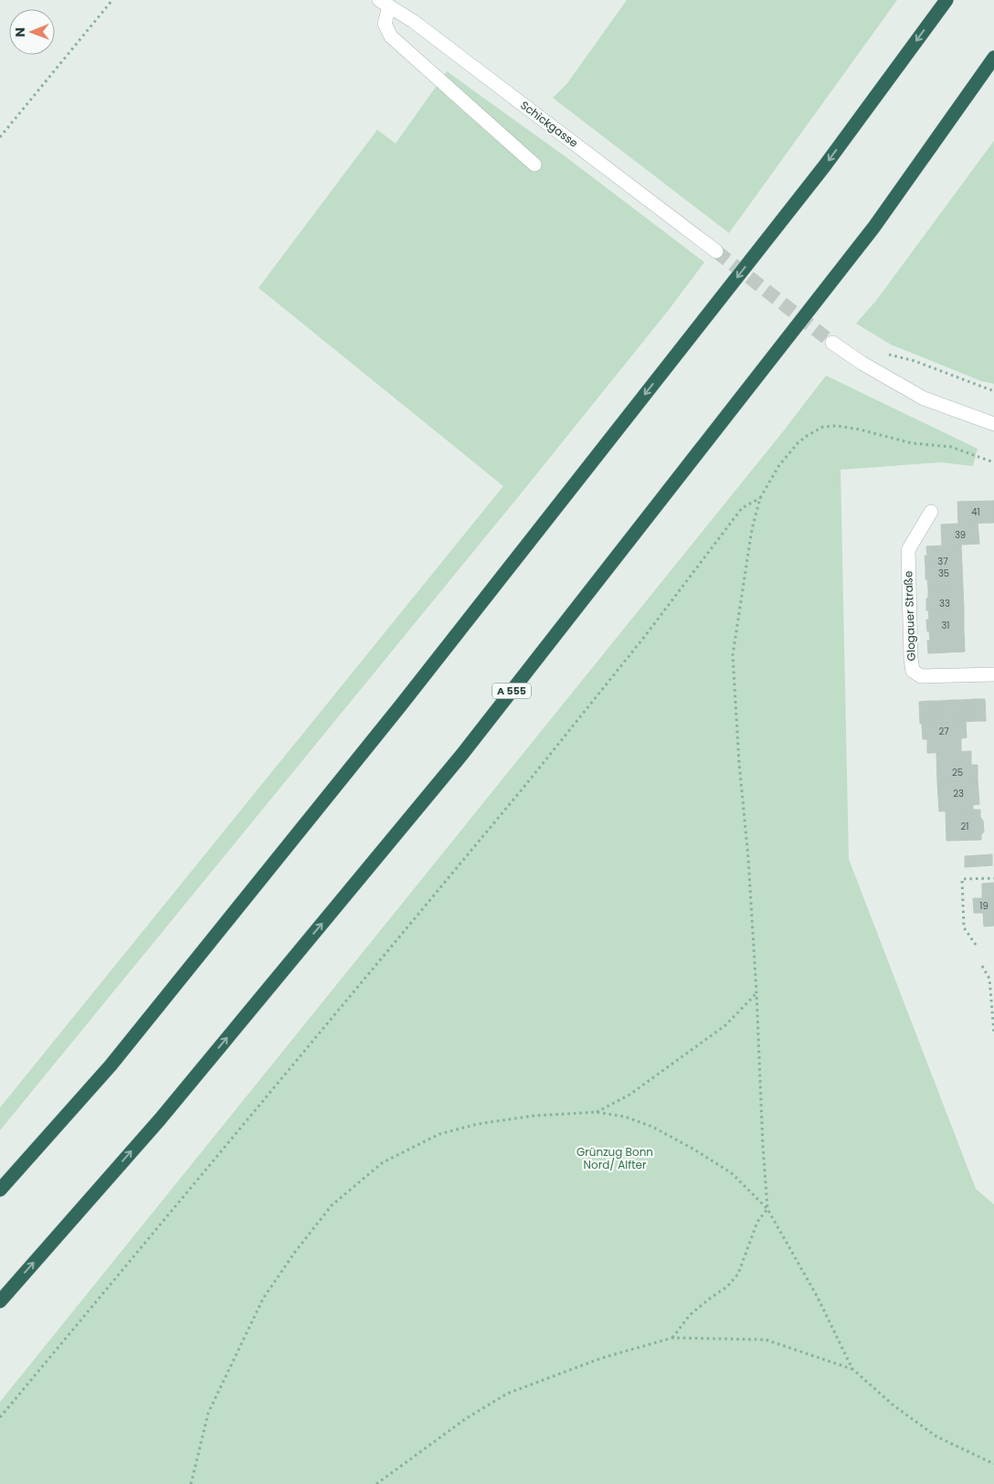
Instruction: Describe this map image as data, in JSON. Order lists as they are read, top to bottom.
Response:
{
  "streets": {
    "highway": ["A 555"],
    "street": ["Schickgasse", "Glogauer Straße"]
  },
  "parks": ["Grünzug Bonn Nord/ Alfter"],
  "house_numbers": [
    "41",
    "39",
    "37",
    "35",
    "33",
    "31",
    "27",
    "25",
    "23",
    "21",
    "19"
  ],
  "north": "left"
}
